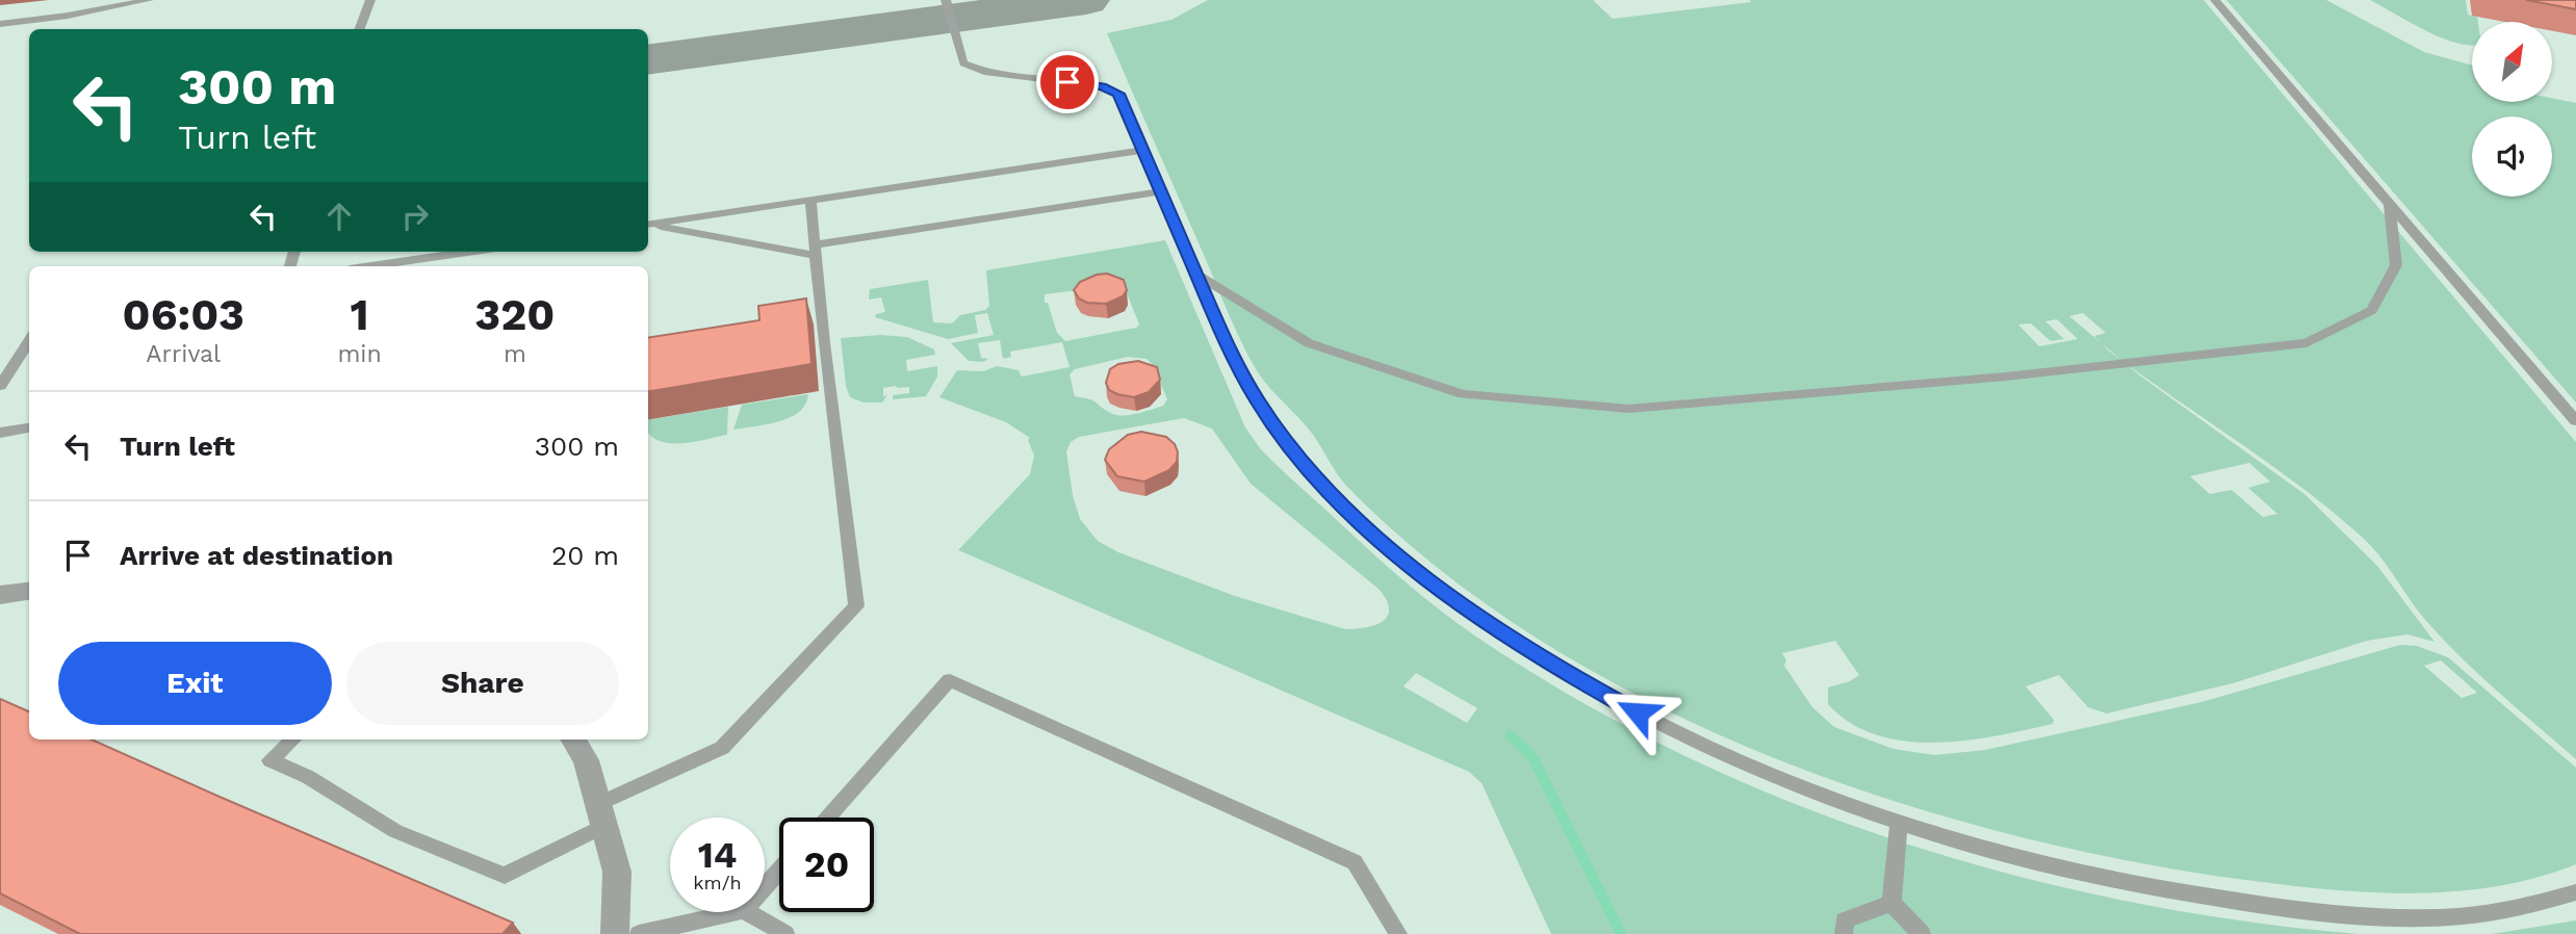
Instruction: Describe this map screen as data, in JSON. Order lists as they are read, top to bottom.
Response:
{
  "north": "top right",
  "page": {
    "turn": ["300 m", "Turn left"],
    "eta": [
      "06:03",
      "Arrival",
      "1",
      "min",
      "320",
      "m"
    ],
    "list": [
      {
        "name": "Turn left",
        "value": "300 m"
      },
      {
        "name": "Arrive at destination",
        "value": "20 m"
      }
    ],
    "buttons": ["Exit", "Share"],
    "speed": "14 km/h",
    "limit": "20"
  }
}
